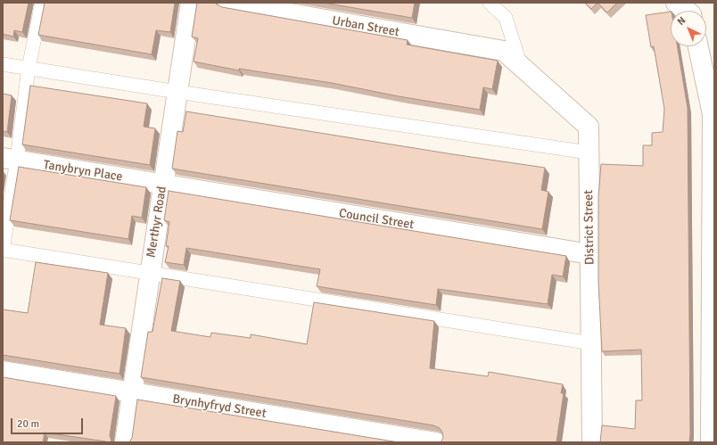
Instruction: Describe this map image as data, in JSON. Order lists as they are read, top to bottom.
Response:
{
  "streets": {
    "street": [
      "Urban Street",
      "Tanybryn Place",
      "Council Street",
      "Merthyr Road",
      "District Street",
      "Brynhyfryd Street"
    ]
  },
  "crossings": [
    ["Urban Street", "District Street"],
    ["Tanybryn Place", "Council Street"],
    ["Tanybryn Place", "Merthyr Road"],
    ["Council Street", "Merthyr Road"],
    ["Council Street", "District Street"],
    ["Merthyr Road", "Brynhyfryd Street"]
  ],
  "scale_bar": "20 m",
  "north": "top left"
}
